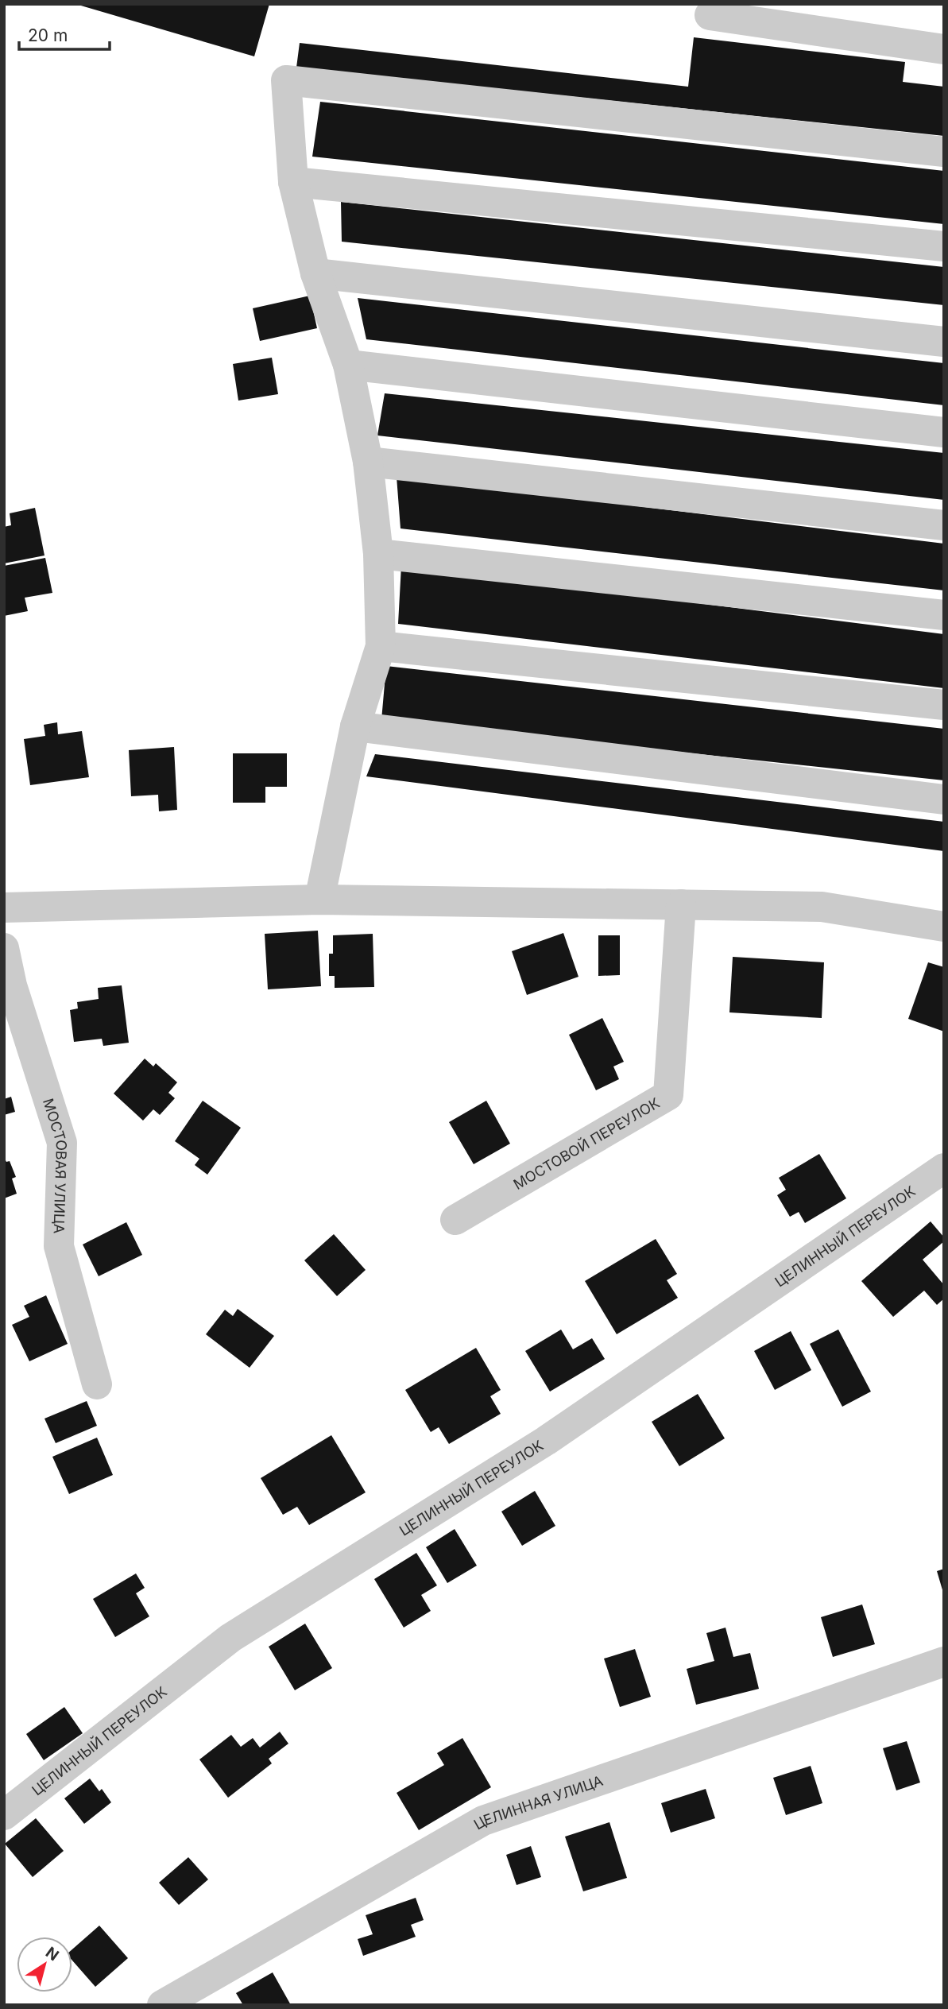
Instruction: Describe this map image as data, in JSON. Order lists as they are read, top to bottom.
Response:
{
  "streets": {
    "street": [
      "МОСТОВОЙ ПЕРЕУЛОК",
      "МОСТОВАЯ УЛИЦА",
      "ЦЕЛИННЫЙ ПЕРЕУЛОК",
      "ЦЕЛИННАЯ УЛИЦА"
    ]
  },
  "scale_bar": "20 m",
  "north": "top right"
}
